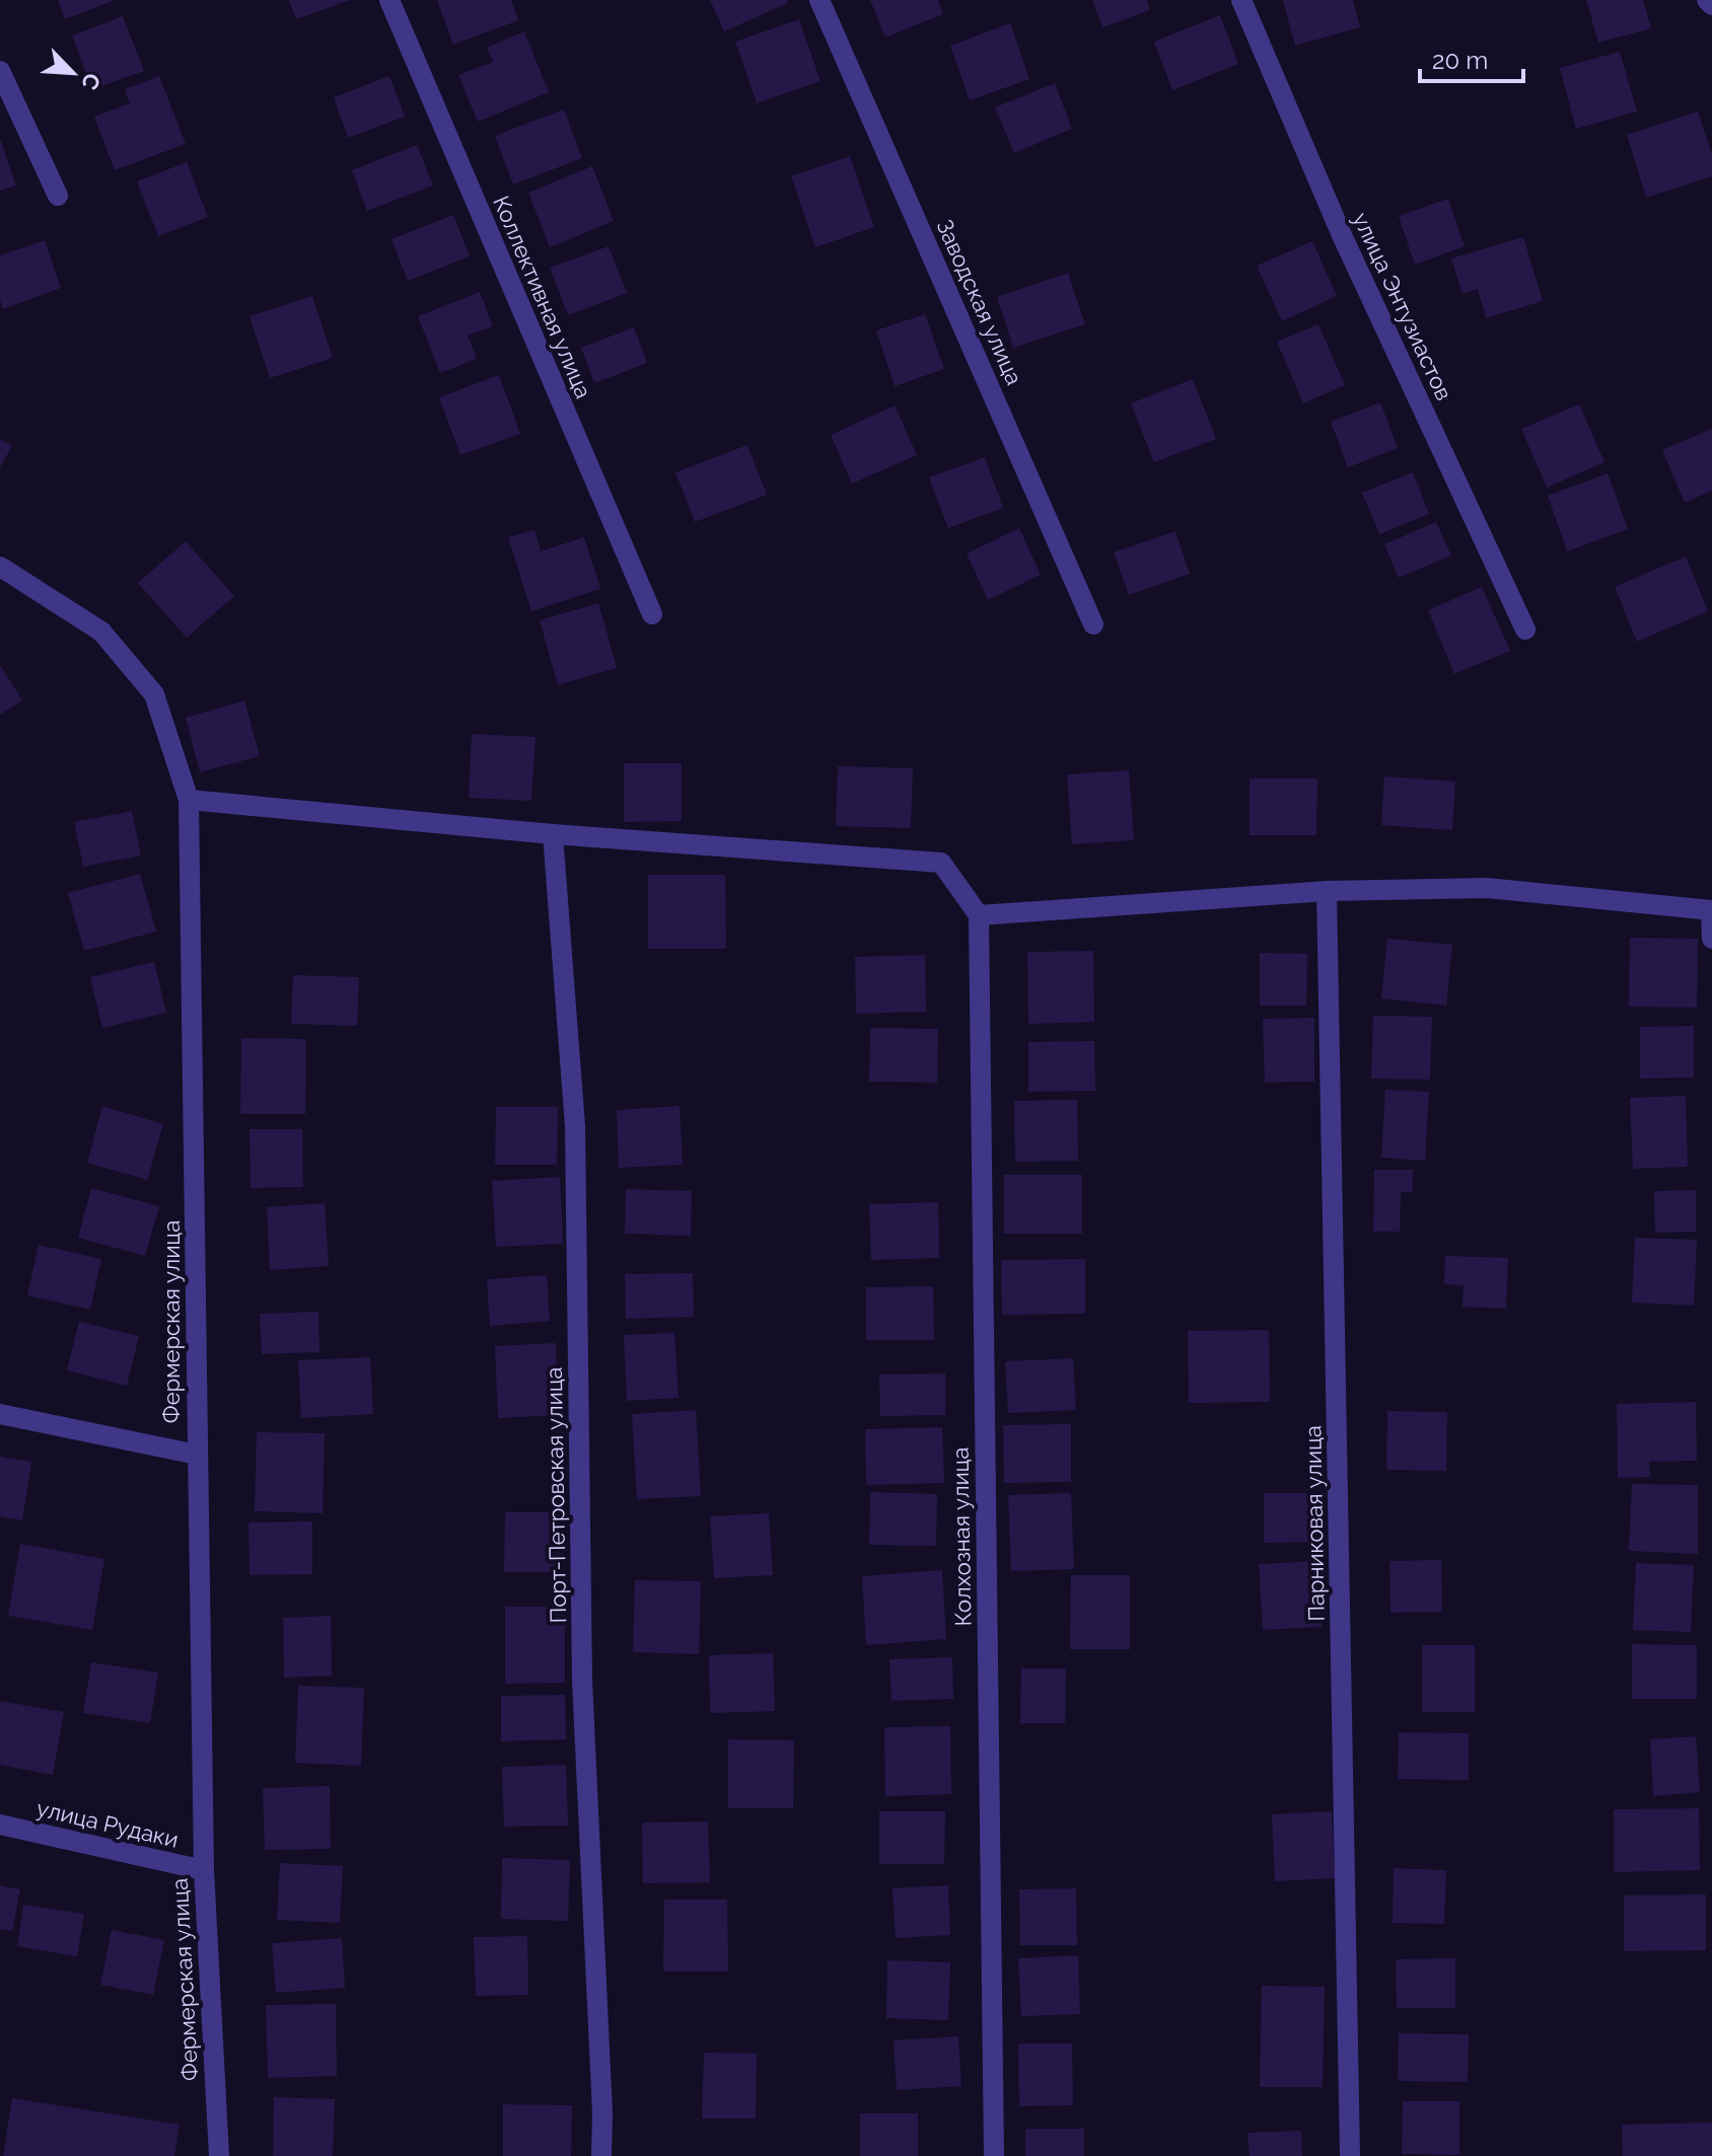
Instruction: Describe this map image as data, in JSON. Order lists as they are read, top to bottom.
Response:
{
  "streets": {
    "street": [
      "Коллективная улица",
      "Заводская улица",
      "улица Энтузиастов",
      "Фермерская улица",
      "Порт-Петровская улица",
      "Парниковая улица",
      "Колхозная улица",
      "улица Рудаки"
    ]
  },
  "crossings": [
    ["Фермерская улица", "улица Рудаки"]
  ],
  "scale_bar": "20 m",
  "north": "bottom right"
}
